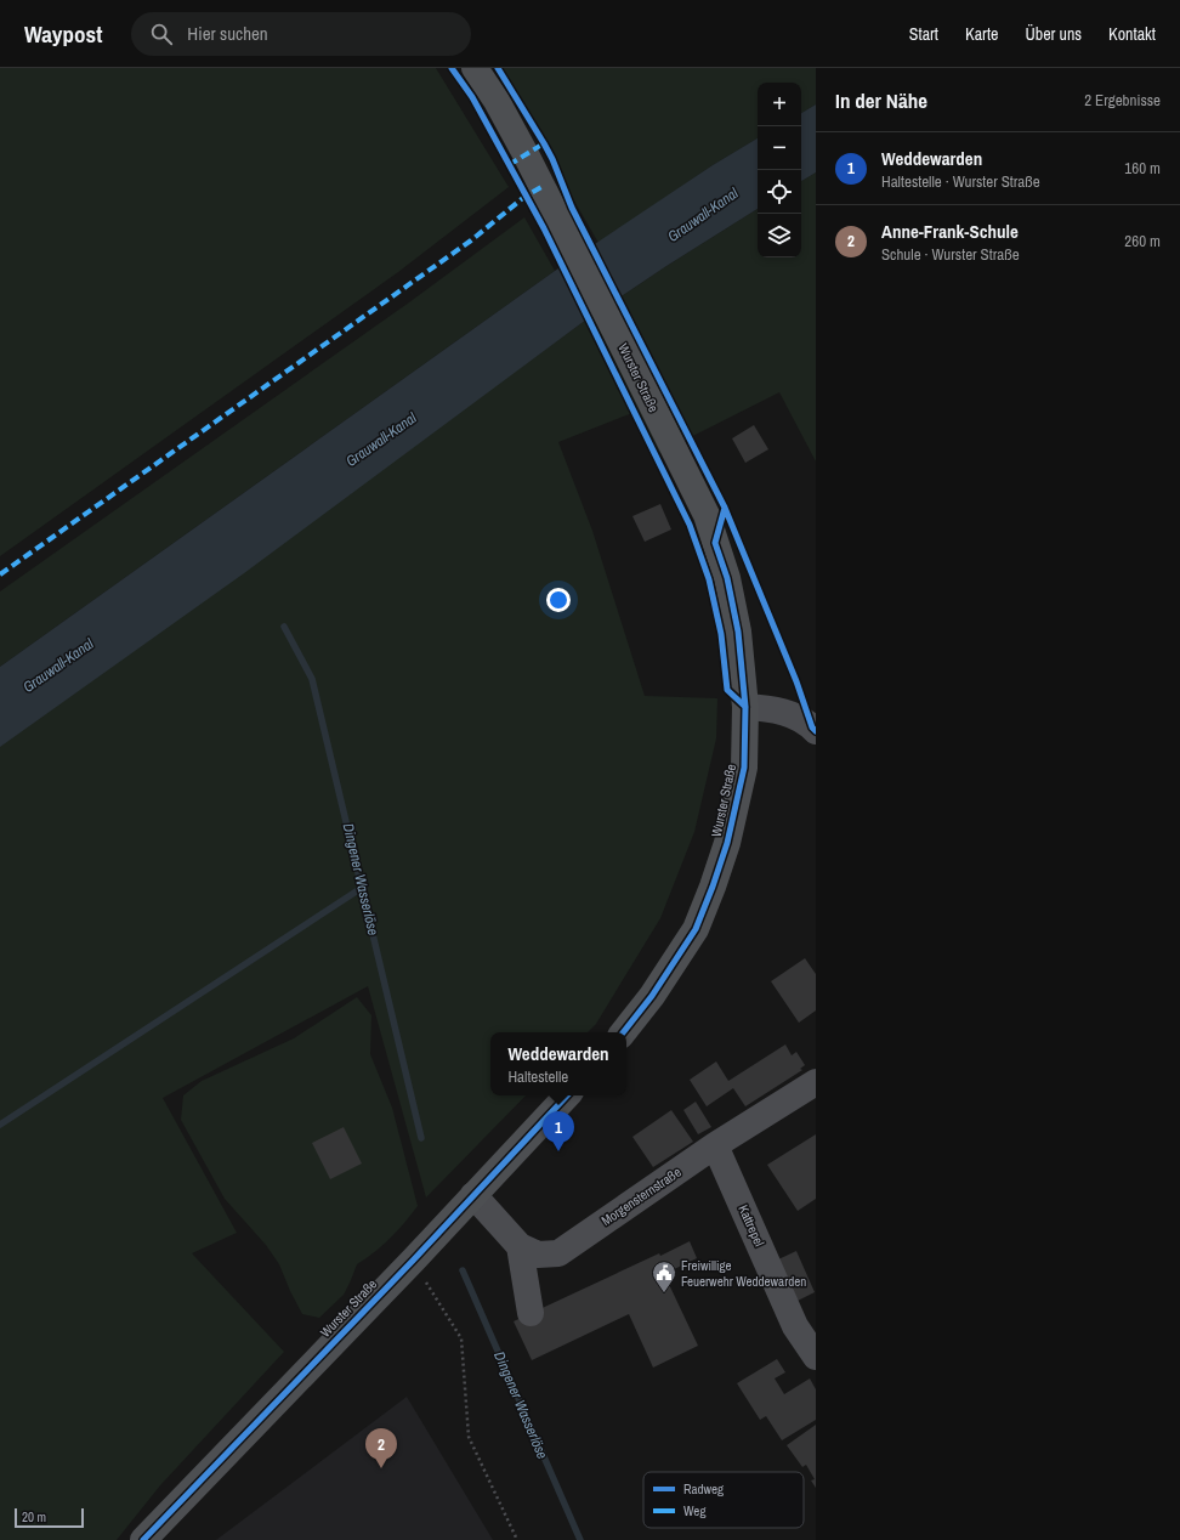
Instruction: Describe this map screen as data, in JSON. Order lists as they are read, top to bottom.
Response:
{
  "streets": {
    "main road": ["Wurster Straße"],
    "street": ["Morgensternstraße", "Kattrepel"]
  },
  "crossings": [
    ["Wurster Straße", "Morgensternstraße"],
    ["Morgensternstraße", "Kattrepel"]
  ],
  "water": ["Grauwall-Kanal", "Dingener Wasserlöse"],
  "places": {
    "public building": ["Freiwillige Feuerwehr Weddewarden"]
  },
  "legend": ["Radweg", "Weg"],
  "scale_bar": "20 m",
  "page": {
    "header": "Waypost",
    "search": "Hier suchen",
    "nav": [
      "Start",
      "Karte",
      "Über uns",
      "Kontakt"
    ],
    "heading": ["In der Nähe", "2 Ergebnisse"],
    "map_buttons": ["+", "−"],
    "list": [
      {
        "mark": "1",
        "name": "Weddewarden",
        "note": "Haltestelle · Wurster Straße",
        "value": "160 m"
      },
      {
        "mark": "2",
        "name": "Anne-Frank-Schule",
        "note": "Schule · Wurster Straße",
        "value": "260 m"
      }
    ],
    "popup": ["Weddewarden", "Haltestelle"],
    "pins": ["1", "2"],
    "scale": "20 m"
  }
}
